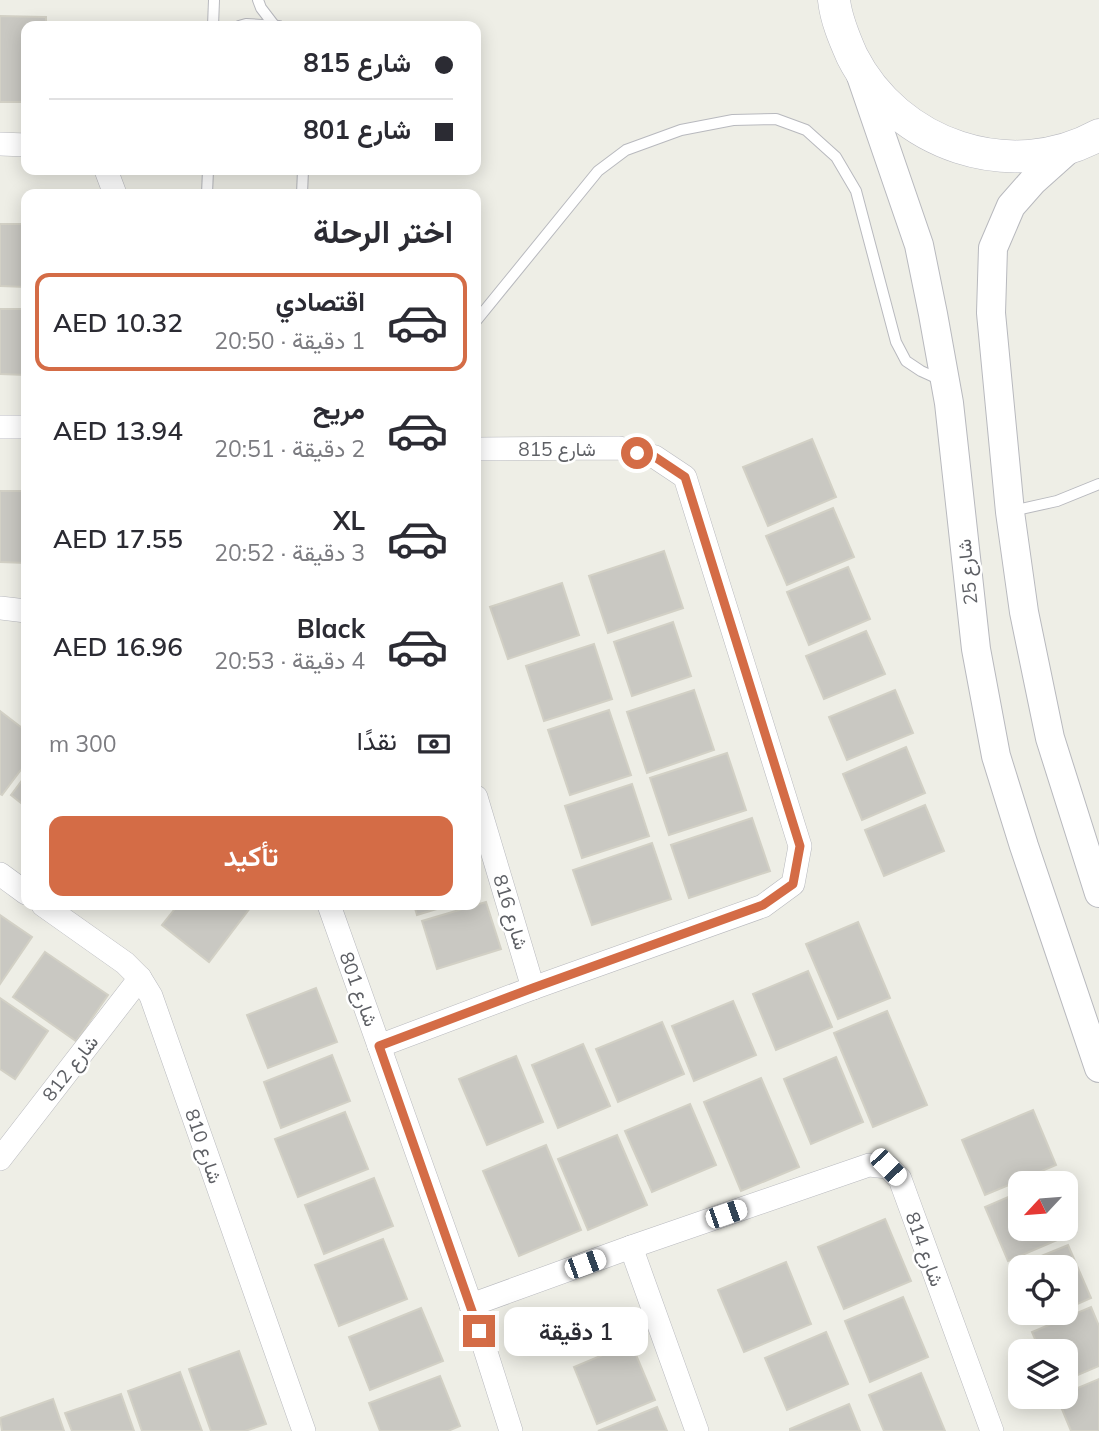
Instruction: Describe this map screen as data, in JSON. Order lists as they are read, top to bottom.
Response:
{
  "streets": {
    "street": [
      "شارع 815",
      "شارع 25",
      "شارع 816",
      "شارع 801",
      "شارع 812",
      "شارع 810",
      "شارع 814"
    ]
  },
  "crossings": [
    ["شارع 815", "شارع 816"],
    ["شارع 815", "شارع 801"],
    ["شارع 801", "شارع 814"],
    ["شارع 812", "شارع 810"]
  ],
  "north": "bottom left",
  "page": {
    "banner": ["شارع 815", "شارع 801"],
    "heading": "اختر الرحلة",
    "list": [
      {
        "name": "اقتصادي",
        "note": "1 دقيقة · 20:50",
        "value": "AED 10.32"
      },
      {
        "name": "مريح",
        "note": "2 دقيقة · 20:51",
        "value": "AED 13.94"
      },
      {
        "name": "XL",
        "note": "3 دقيقة · 20:52",
        "value": "AED 17.55"
      },
      {
        "name": "Black",
        "note": "4 دقيقة · 20:53",
        "value": "AED 16.96"
      }
    ],
    "pay": ["نقدًا", "300 m"],
    "buttons": "تأكيد",
    "bubble": "1 دقيقة"
  }
}
